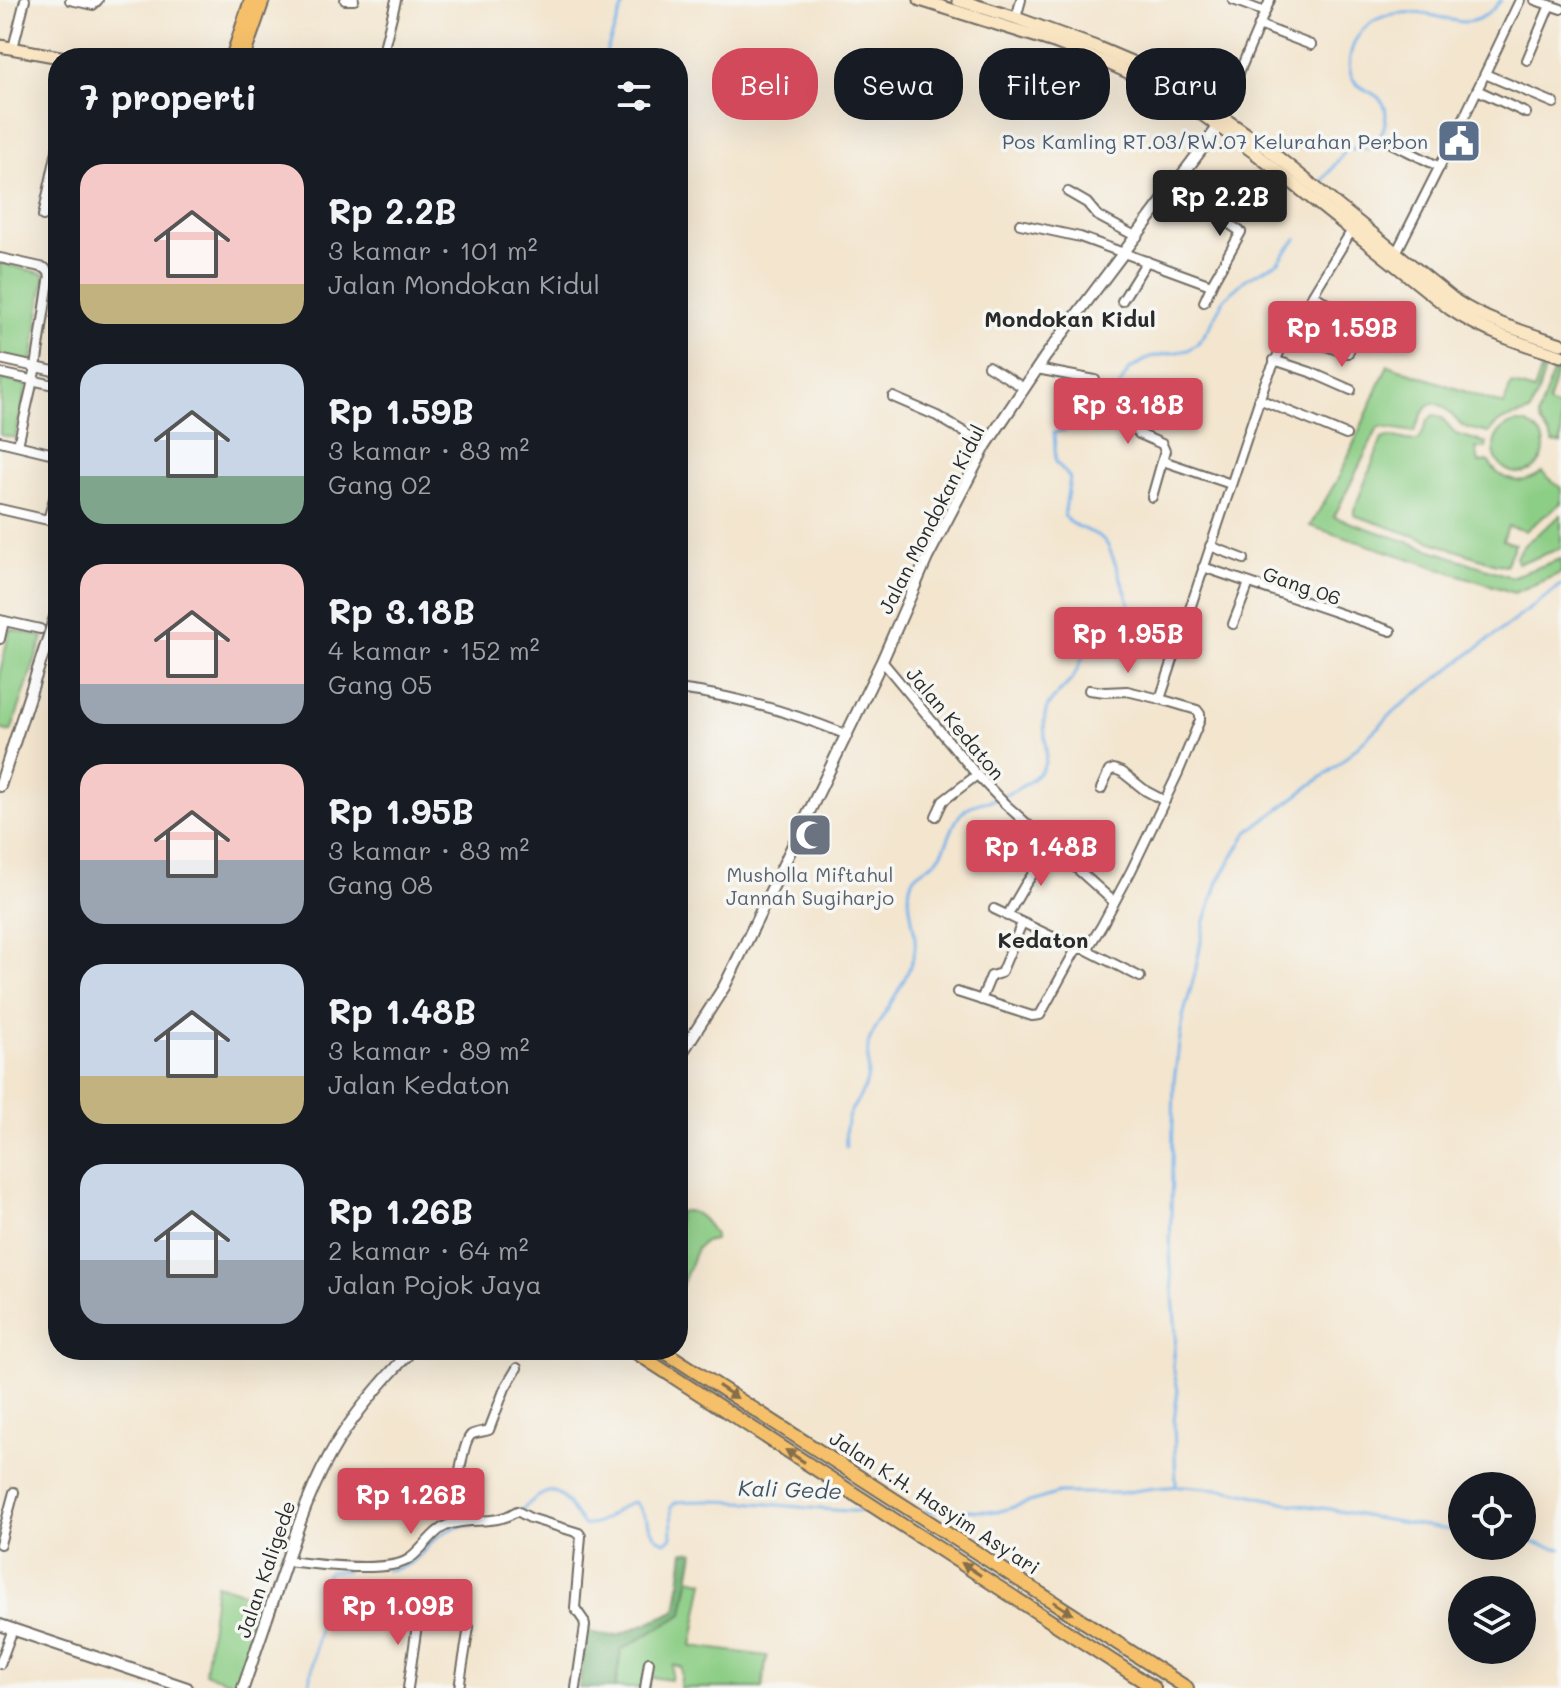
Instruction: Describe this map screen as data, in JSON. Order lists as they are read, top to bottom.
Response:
{
  "streets": {
    "highway": ["Jalan K.H. Hasyim Asy'ari"],
    "street": [
      "Jalan Mondokan Kidul",
      "Gang 06",
      "Jalan Kedaton",
      "Jalan Kaligede"
    ]
  },
  "crossings": [
    ["Jalan Mondokan Kidul", "Jalan Kedaton"]
  ],
  "districts": ["Mondokan Kidul", "Kedaton"],
  "water": ["Kali Gede"],
  "places": {
    "public building": ["Pos Kamling RT.03/RW.07 Kelurahan Perbon"],
    "mosque": ["Musholla Miftahul Jannah Sugiharjo"]
  },
  "page": {
    "chip": [
      "Beli",
      "Sewa",
      "Filter",
      "Baru"
    ],
    "heading": "7 properti",
    "list": [
      {
        "name": "Rp 2.2B",
        "note": "3 kamar · 101 m² · Jalan Mondokan Kidul"
      },
      {
        "name": "Rp 1.59B",
        "note": "3 kamar · 83 m² · Gang 02"
      },
      {
        "name": "Rp 3.18B",
        "note": "4 kamar · 152 m² · Gang 05"
      },
      {
        "name": "Rp 1.95B",
        "note": "3 kamar · 83 m² · Gang 08"
      },
      {
        "name": "Rp 1.48B",
        "note": "3 kamar · 89 m² · Jalan Kedaton"
      },
      {
        "name": "Rp 1.26B",
        "note": "2 kamar · 64 m² · Jalan Pojok Jaya"
      }
    ],
    "price": [
      "Rp 2.2B",
      "Rp 1.59B",
      "Rp 3.18B",
      "Rp 1.95B",
      "Rp 1.48B",
      "Rp 1.26B",
      "Rp 1.09B"
    ]
  }
}
